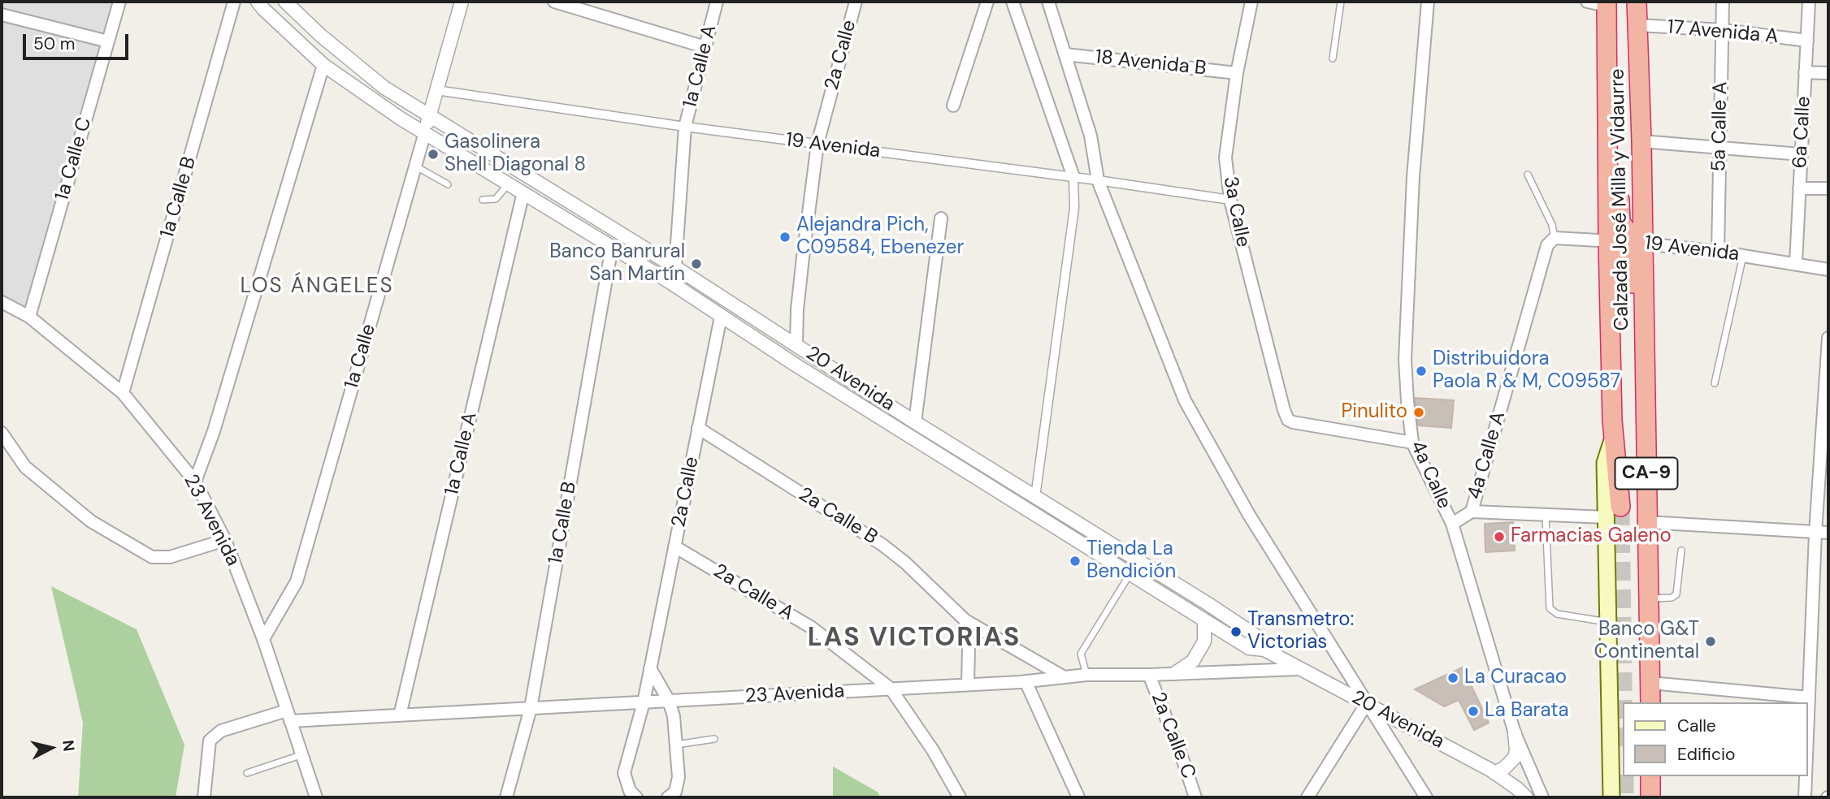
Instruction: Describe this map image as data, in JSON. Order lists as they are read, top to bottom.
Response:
{
  "streets": {
    "highway": ["Calzada José Milla y Vidaurre", "CA-9"],
    "street": [
      "17 Avenida A",
      "2a Calle",
      "18 Avenida B",
      "1a Calle A",
      "5a Calle A",
      "6a Calle",
      "19 Avenida",
      "1a Calle C",
      "1a Calle B",
      "3a Calle",
      "1a Calle",
      "20 Avenida",
      "4a Calle A",
      "4a Calle",
      "2a Calle B",
      "23 Avenida",
      "2a Calle A",
      "2a Calle C"
    ]
  },
  "crossings": [
    ["17 Avenida A", "5a Calle A"],
    ["17 Avenida A", "6a Calle"],
    ["17 Avenida A", "Calzada José Milla y Vidaurre"],
    ["2a Calle", "19 Avenida"],
    ["2a Calle", "20 Avenida"],
    ["2a Calle", "2a Calle B"],
    ["2a Calle", "23 Avenida"],
    ["2a Calle", "2a Calle A"],
    ["18 Avenida B", "3a Calle"],
    ["1a Calle A", "19 Avenida"],
    ["1a Calle A", "20 Avenida"],
    ["1a Calle A", "23 Avenida"],
    ["5a Calle A", "19 Avenida"],
    ["6a Calle", "19 Avenida"],
    ["19 Avenida", "Calzada José Milla y Vidaurre"],
    ["19 Avenida", "3a Calle"],
    ["19 Avenida", "1a Calle"],
    ["19 Avenida", "4a Calle A"],
    ["1a Calle C", "23 Avenida"],
    ["1a Calle B", "20 Avenida"],
    ["1a Calle B", "23 Avenida"],
    ["3a Calle", "4a Calle"],
    ["1a Calle", "20 Avenida"],
    ["1a Calle", "23 Avenida"],
    ["20 Avenida", "23 Avenida"],
    ["2a Calle B", "23 Avenida"],
    ["23 Avenida", "2a Calle A"],
    ["23 Avenida", "2a Calle C"]
  ],
  "districts": ["LOS ÁNGELES", "LAS VICTORIAS"],
  "places": [
    "Gasolinera Shell Diagonal 8",
    "Alejandra Pich, C09584, Ebenezer",
    "Banco Banrural San Martín",
    "Distribuidora Paola R & M, C09587",
    "Pinulito",
    "Farmacias Galeno",
    "Tienda La Bendición",
    "Transmetro: Victorias",
    "Banco G&T Continental",
    "La Curacao",
    "La Barata"
  ],
  "legend": ["Calle", "Edificio"],
  "scale_bar": "50 m",
  "north": "right"
}
